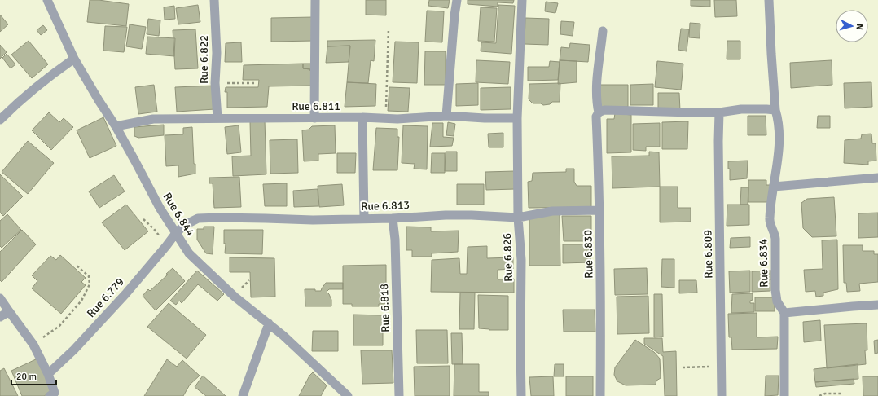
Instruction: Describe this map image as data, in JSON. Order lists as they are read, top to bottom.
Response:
{
  "streets": {
    "street": [
      "Rue 6.822",
      "Rue 6.811",
      "Rue 6.813",
      "Rue 6.844",
      "Rue 6.830",
      "Rue 6.809",
      "Rue 6.826",
      "Rue 6.834",
      "Rue 6.779",
      "Rue 6.818"
    ]
  },
  "crossings": [
    ["Rue 6.822", "Rue 6.811"],
    ["Rue 6.811", "Rue 6.844"],
    ["Rue 6.811", "Rue 6.826"],
    ["Rue 6.813", "Rue 6.844"],
    ["Rue 6.813", "Rue 6.830"],
    ["Rue 6.813", "Rue 6.826"],
    ["Rue 6.813", "Rue 6.779"],
    ["Rue 6.813", "Rue 6.818"],
    ["Rue 6.844", "Rue 6.779"]
  ],
  "scale_bar": "20 m",
  "north": "right"
}
